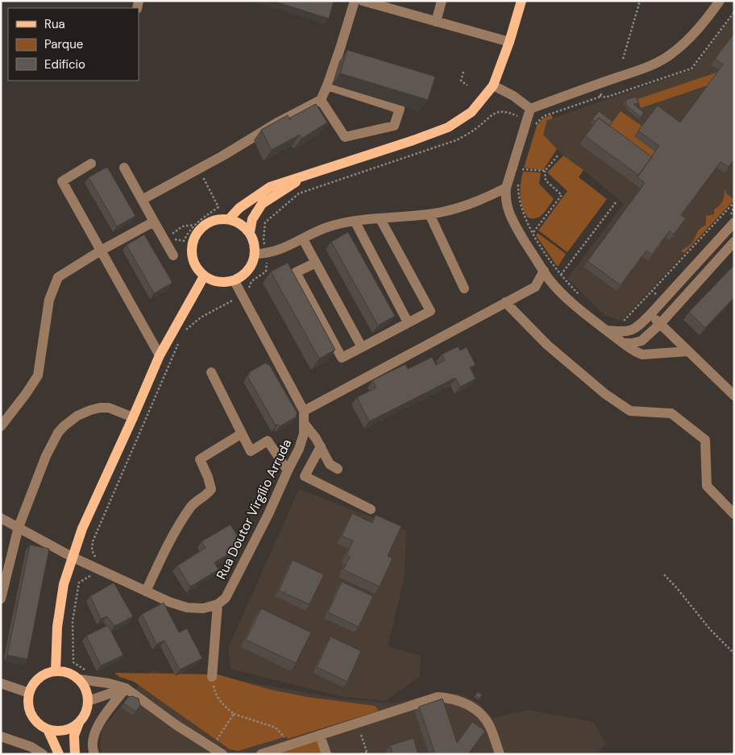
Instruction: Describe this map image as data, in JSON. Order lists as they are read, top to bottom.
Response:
{
  "streets": {
    "street": ["Rua Doutor Virgílio Arruda"]
  },
  "legend": ["Rua", "Parque", "Edifício"]
}
